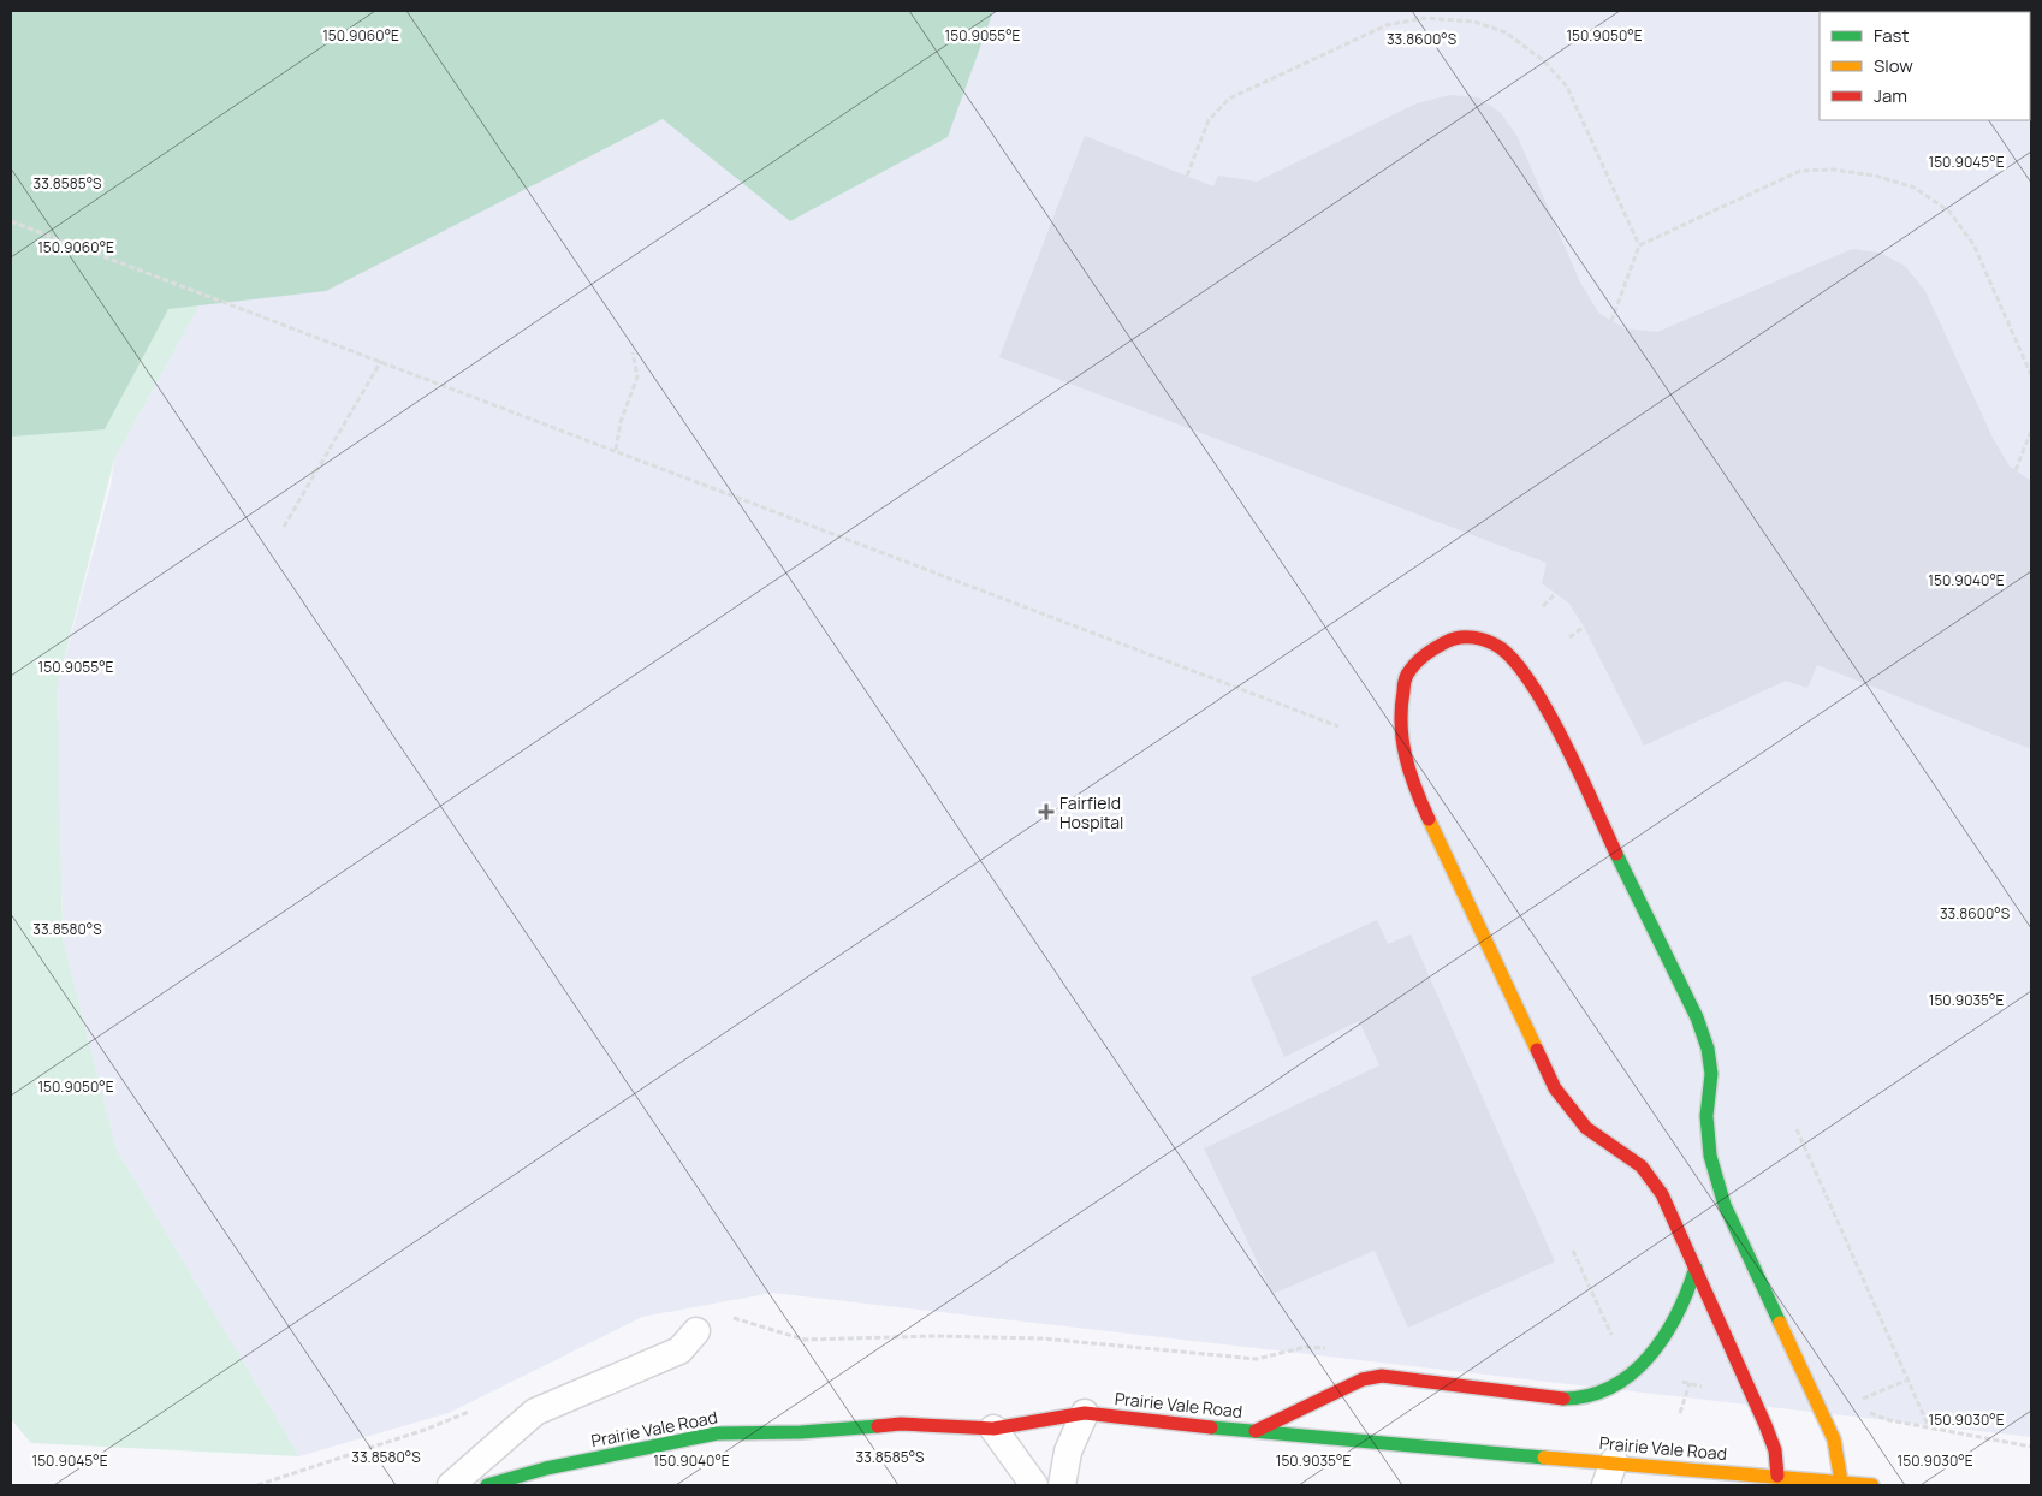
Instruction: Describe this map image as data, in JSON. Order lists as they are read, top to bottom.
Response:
{
  "streets": {
    "street": ["Prairie Vale Road"]
  },
  "places": {
    "health": ["Fairfield Hospital"]
  },
  "legend": ["Fast", "Slow", "Jam"],
  "coordinates": [
    "150.9060°E",
    "150.9055°E",
    "150.9050°E",
    "33.8600°S",
    "150.9045°E",
    "33.8585°S",
    "150.9040°E",
    "33.8580°S",
    "150.9035°E",
    "150.9030°E"
  ]
}
